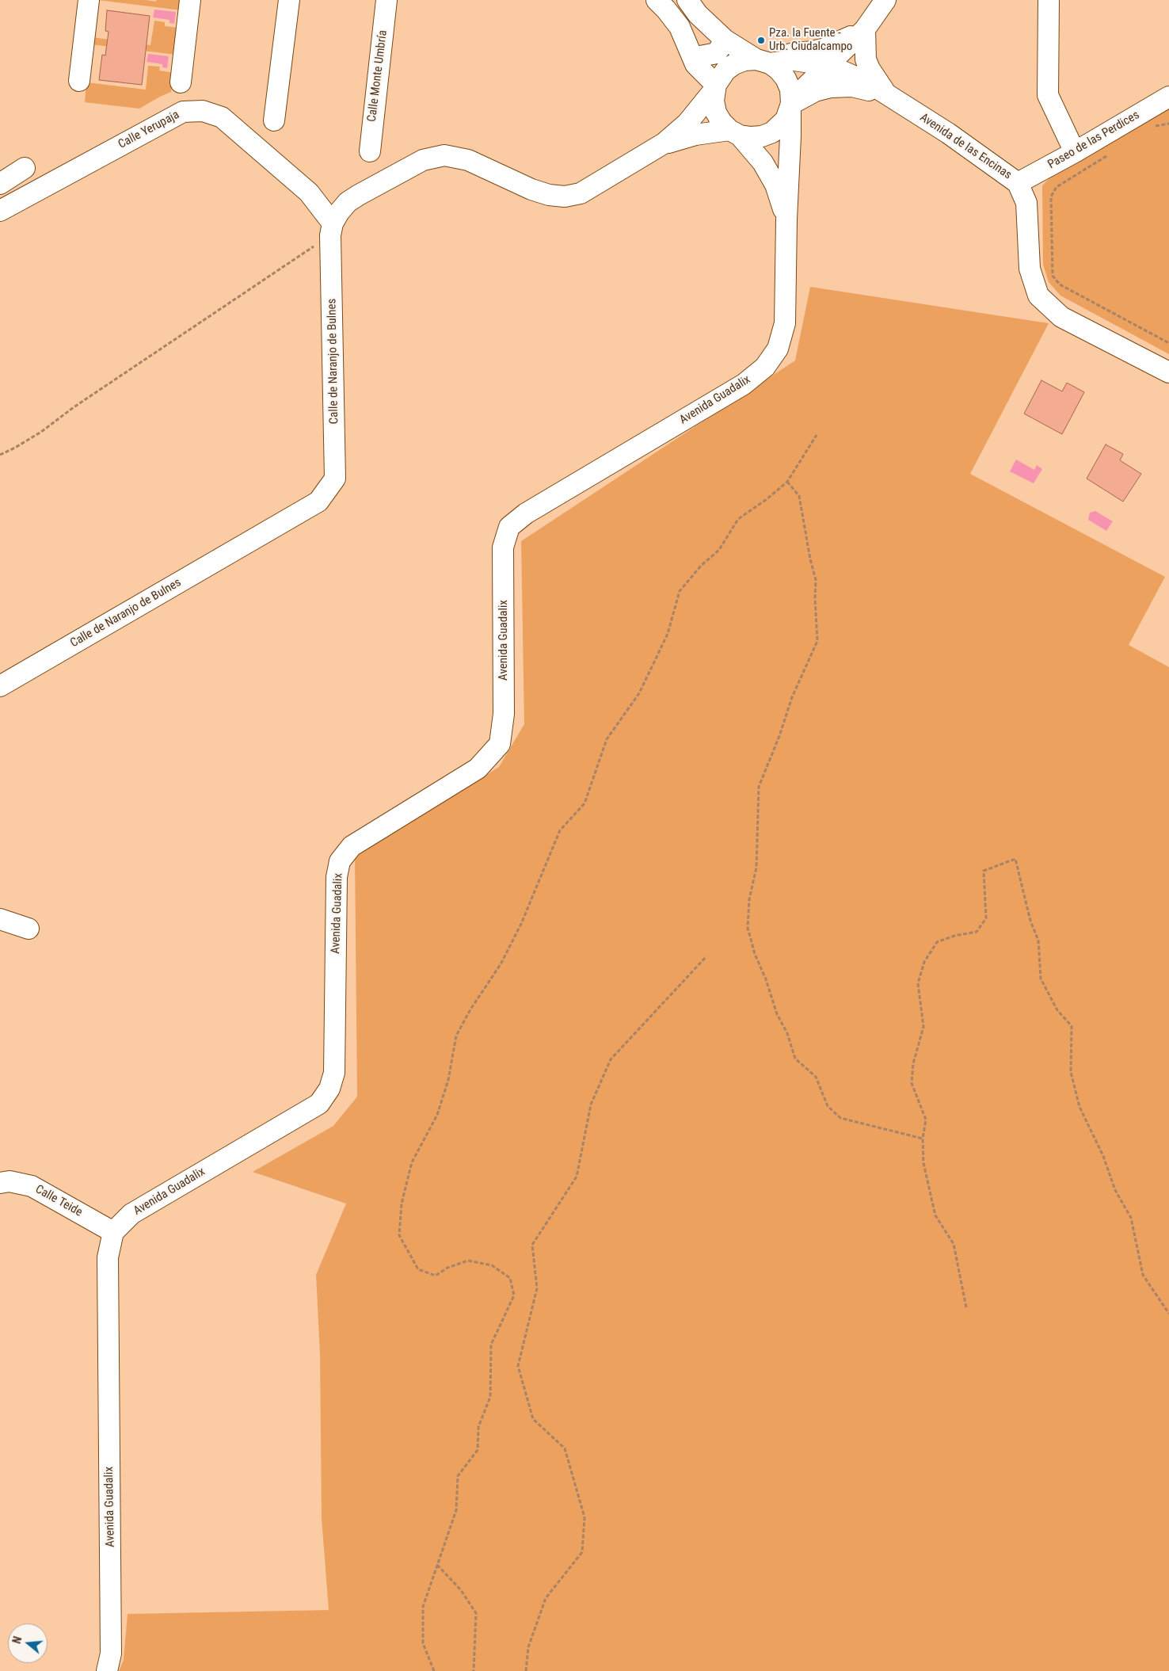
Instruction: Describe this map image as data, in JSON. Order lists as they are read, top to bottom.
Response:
{
  "streets": {
    "street": [
      "Calle Monte Umbría",
      "Calle Yerupaja",
      "Paseo de las Perdices",
      "Avenida de las Encinas",
      "Calle de Naranjo de Bulnes",
      "Avenida Guadalix",
      "Calle Teide"
    ]
  },
  "crossings": [
    ["Calle Yerupaja", "Calle de Naranjo de Bulnes"],
    ["Paseo de las Perdices", "Avenida de las Encinas"],
    ["Avenida de las Encinas", "Avenida Guadalix"],
    ["Avenida Guadalix", "Calle Teide"]
  ],
  "places": ["Pza. la Fuente - Urb. Ciudalcampo"],
  "north": "left"
}
